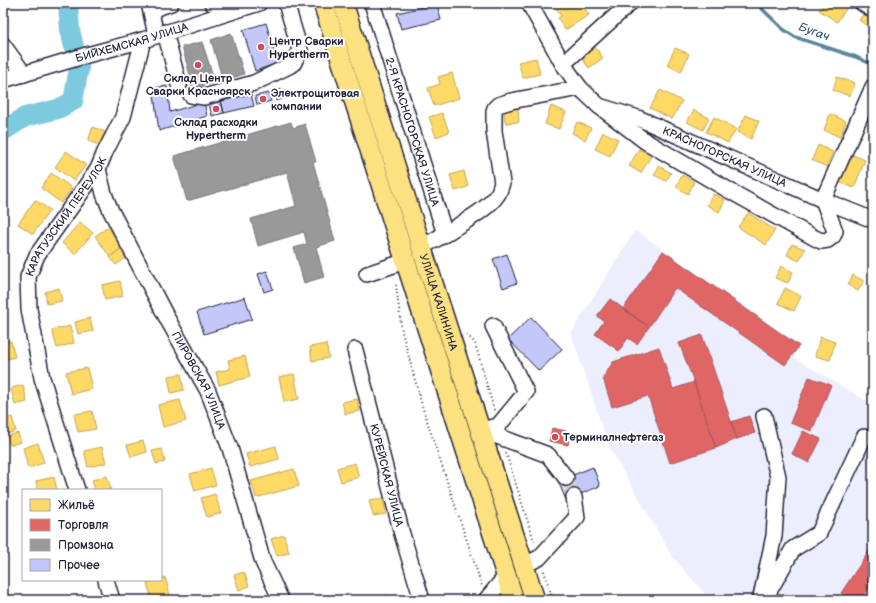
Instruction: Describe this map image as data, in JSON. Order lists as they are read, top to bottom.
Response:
{
  "streets": {
    "main road": ["УЛИЦА КАЛИНИНА"],
    "street": [
      "БИЙХЕМСКАЯ УЛИЦА",
      "2-Я КРАСНОГОРСКАЯ УЛИЦА",
      "КРАСНОГОРСКАЯ УЛИЦА",
      "КАРАТУЗСКИЙ ПЕРЕУЛОК",
      "ПИРОВСКАЯ УЛИЦА",
      "КУРЕЙСКАЯ УЛИЦА"
    ]
  },
  "crossings": [
    ["БИЙХЕМСКАЯ УЛИЦА", "КАРАТУЗСКИЙ ПЕРЕУЛОК"],
    ["КАРАТУЗСКИЙ ПЕРЕУЛОК", "ПИРОВСКАЯ УЛИЦА"]
  ],
  "water": ["Бугач"],
  "places": [
    "Центр Сварки Hypertherm",
    "Склад Центр Сварки Красноярск",
    "Электрощитовая компании",
    "Склад расходки Hypertherm",
    "Терминалнефтегаз"
  ],
  "legend": [
    "Жильё",
    "Торговля",
    "Промзона",
    "Прочее"
  ]
}
